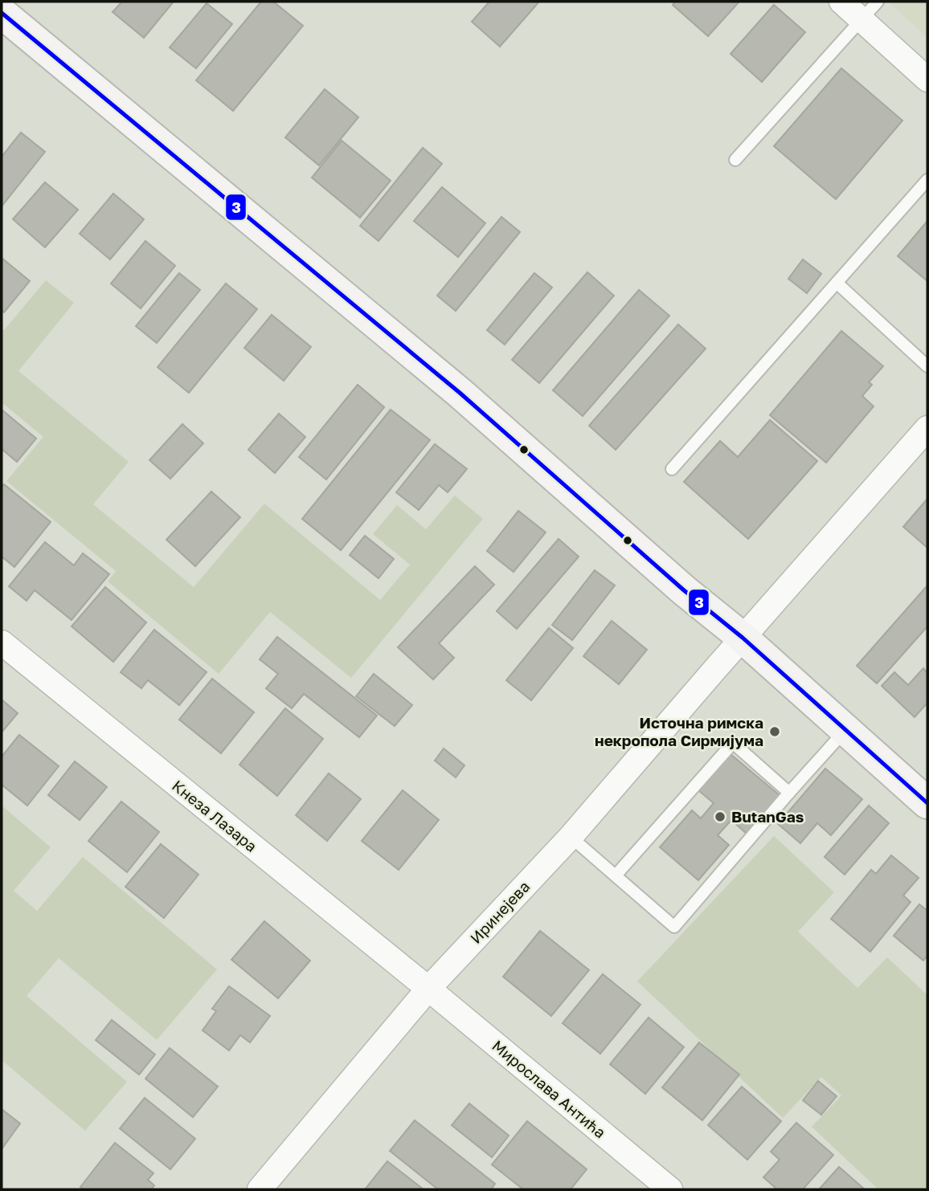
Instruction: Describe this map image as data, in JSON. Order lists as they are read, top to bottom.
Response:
{
  "streets": {
    "street": ["Кнеза Лазара", "Иринејева", "Мирослава Антића"]
  },
  "crossings": [
    ["Кнеза Лазара", "Иринејева"],
    ["Кнеза Лазара", "Мирослава Антића"],
    ["Иринејева", "Мирослава Антића"]
  ],
  "places": ["Источна римска некропола Сирмијума", "ButanGas"],
  "lines": ["transit line 3"]
}
